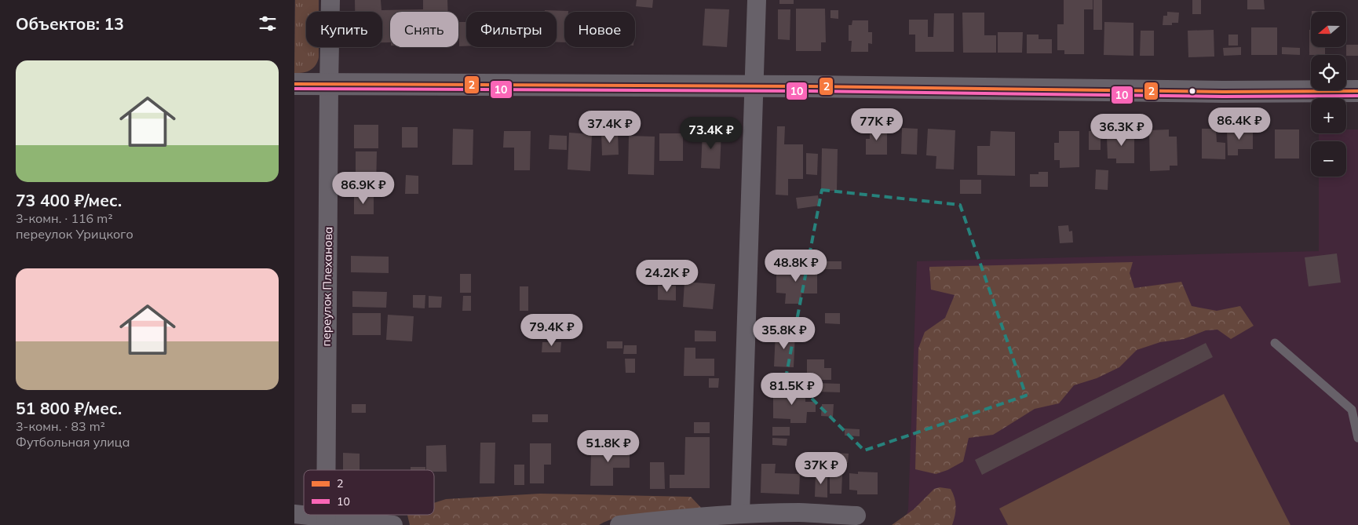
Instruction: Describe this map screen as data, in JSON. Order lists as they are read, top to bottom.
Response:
{
  "streets": {
    "street": ["переулок Плеханова"]
  },
  "lines": ["transit line 2", "transit line 10"],
  "legend": ["2", "10"],
  "north": "left",
  "page": {
    "heading": "Объектов: 13",
    "map_buttons": ["+", "−"],
    "chip": [
      "Купить",
      "Снять",
      "Фильтры",
      "Новое"
    ],
    "list": [
      {
        "name": "73 400 ₽/мес.",
        "note": "3-комн. · 116 m² · переулок Урицкого"
      },
      {
        "name": "51 800 ₽/мес.",
        "note": "3-комн. · 83 m² · Футбольная улица"
      }
    ],
    "price": [
      "86.4K ₽",
      "77K ₽",
      "37.4K ₽",
      "36.3K ₽",
      "73.4K ₽",
      "86.9K ₽",
      "48.8K ₽",
      "24.2K ₽",
      "79.4K ₽",
      "35.8K ₽",
      "81.5K ₽",
      "51.8K ₽",
      "37K ₽"
    ]
  }
}
